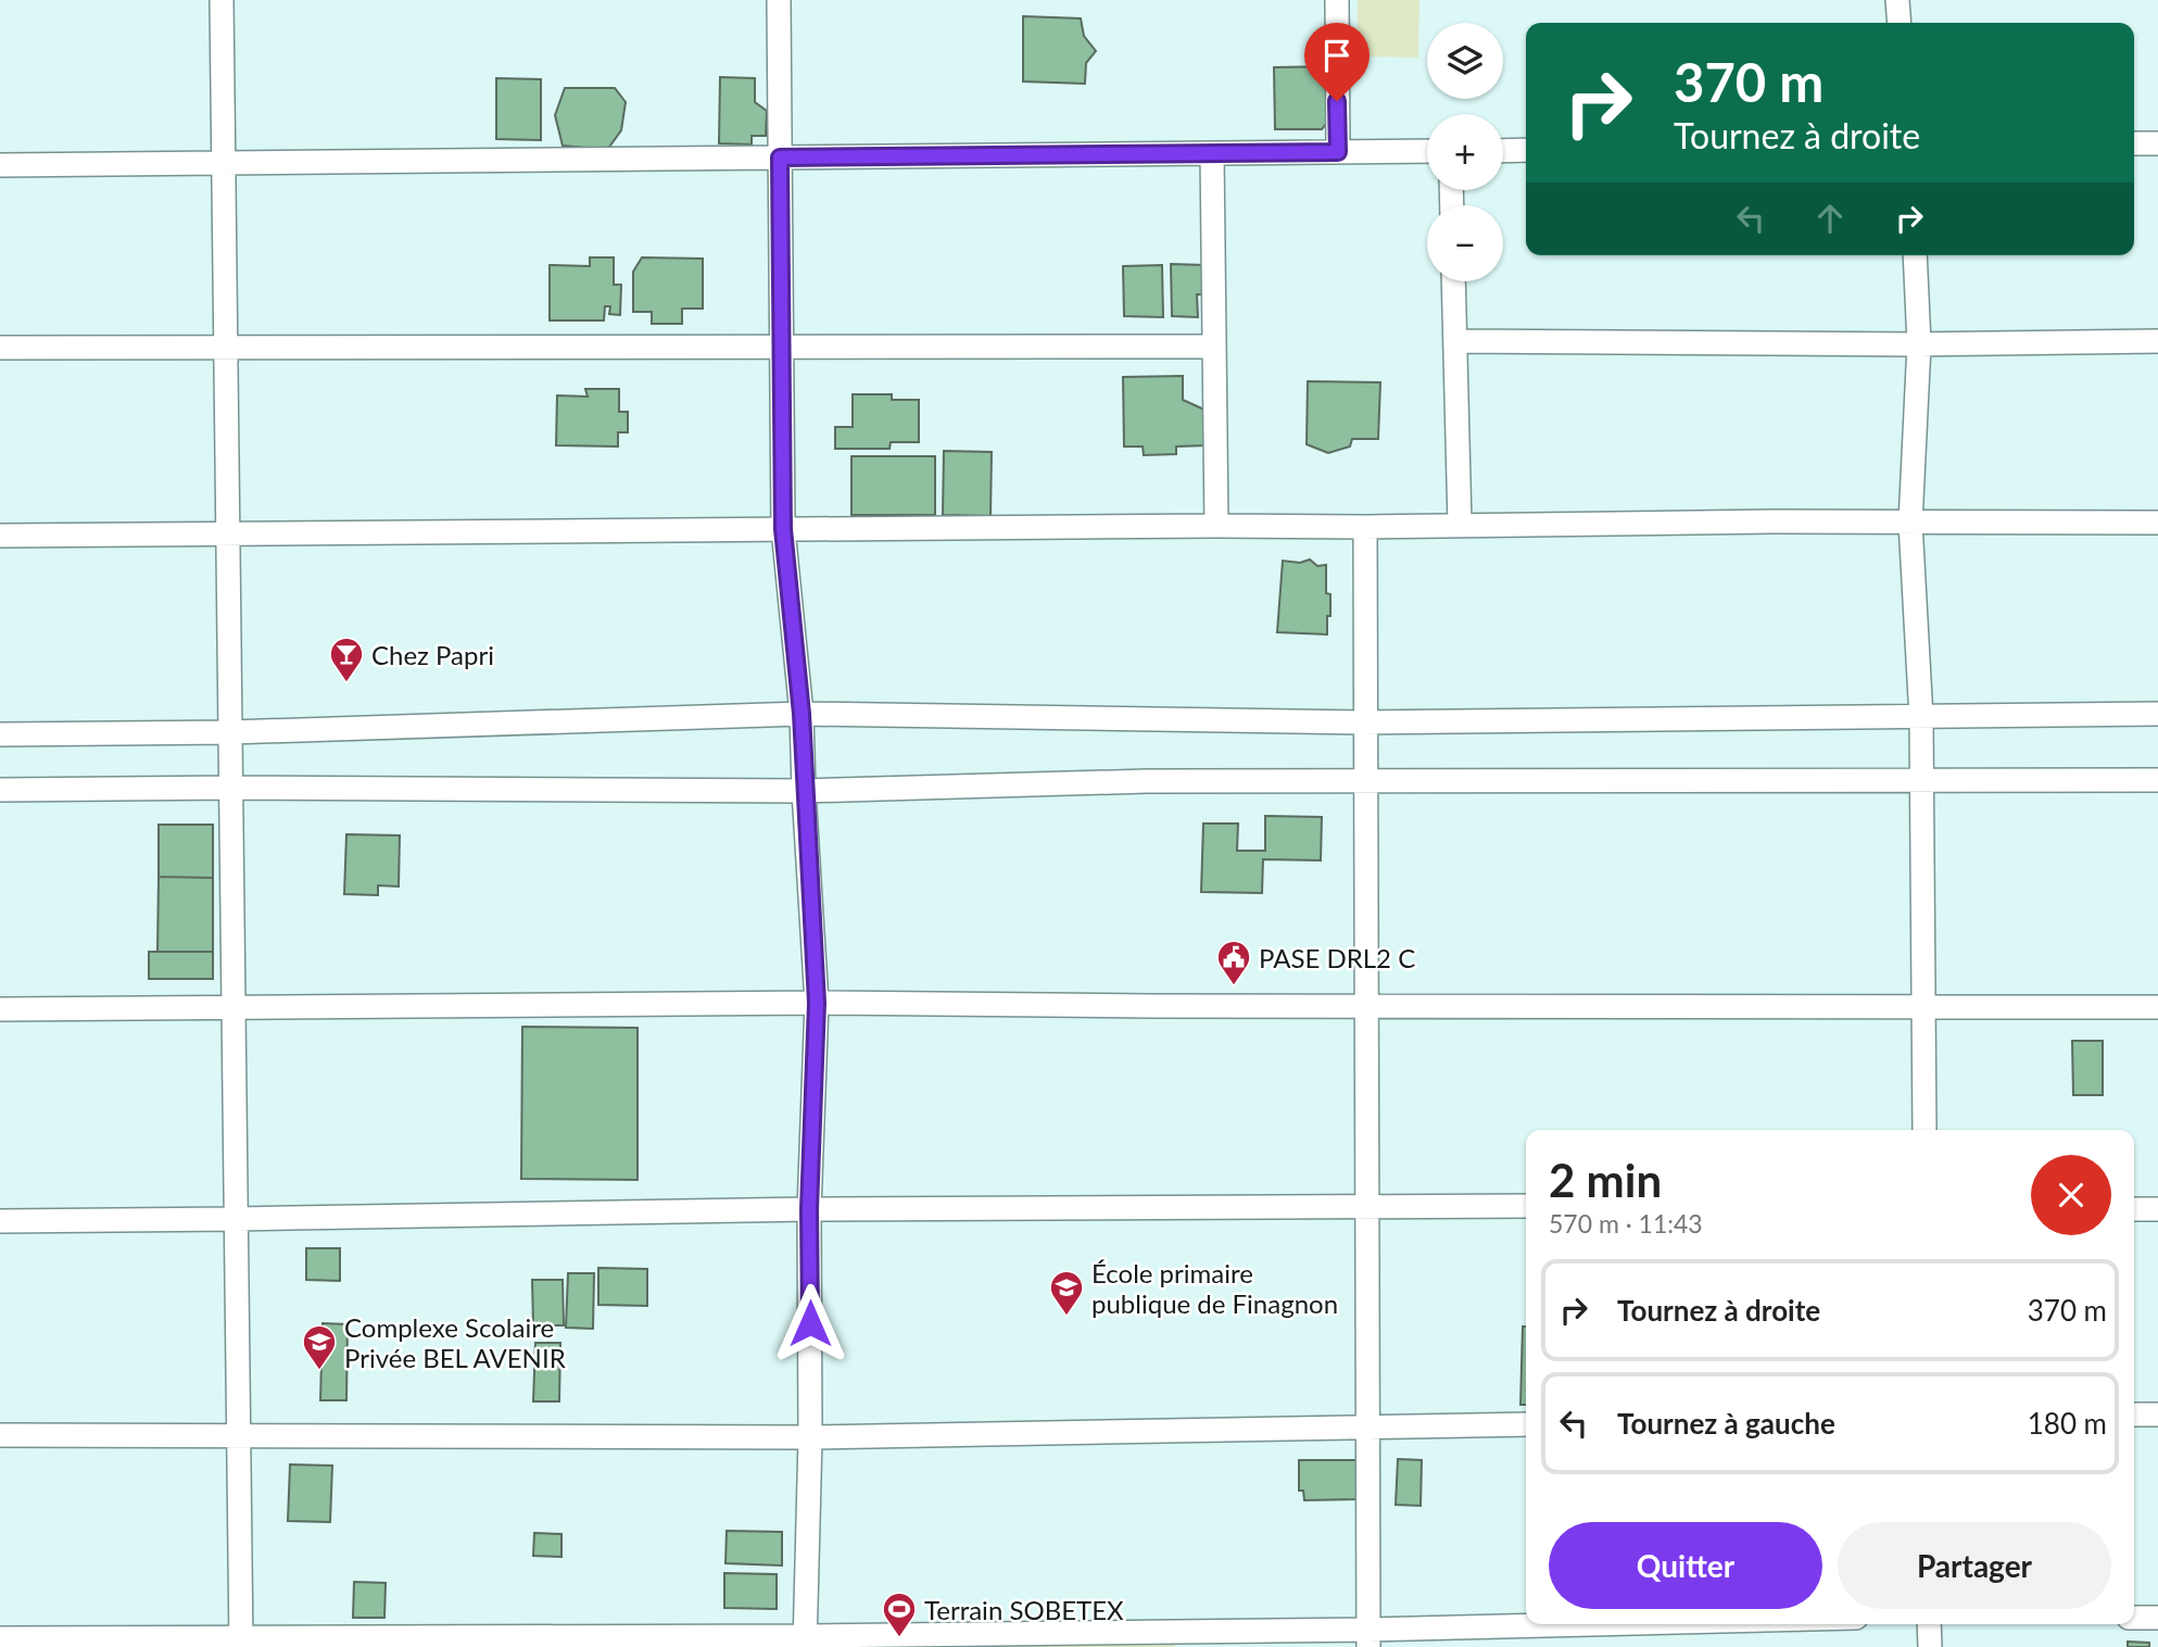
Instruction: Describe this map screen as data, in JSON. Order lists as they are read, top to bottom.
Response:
{
  "places": {
    "bar": ["Chez Papri"],
    "public building": ["PASE DRL2 C"],
    "school or university": ["École primaire publique de Finagnon", "Complexe Scolaire Privée BEL AVENIR"],
    "sports": ["Terrain SOBETEX"]
  },
  "page": {
    "map_buttons": ["+", "−"],
    "turn": ["370 m", "Tournez à droite"],
    "heading": ["2 min", "570 m · 11:43"],
    "list": [
      {
        "name": "Tournez à droite",
        "value": "370 m"
      },
      {
        "name": "Tournez à gauche",
        "value": "180 m"
      }
    ],
    "buttons": ["Quitter", "Partager"]
  }
}
